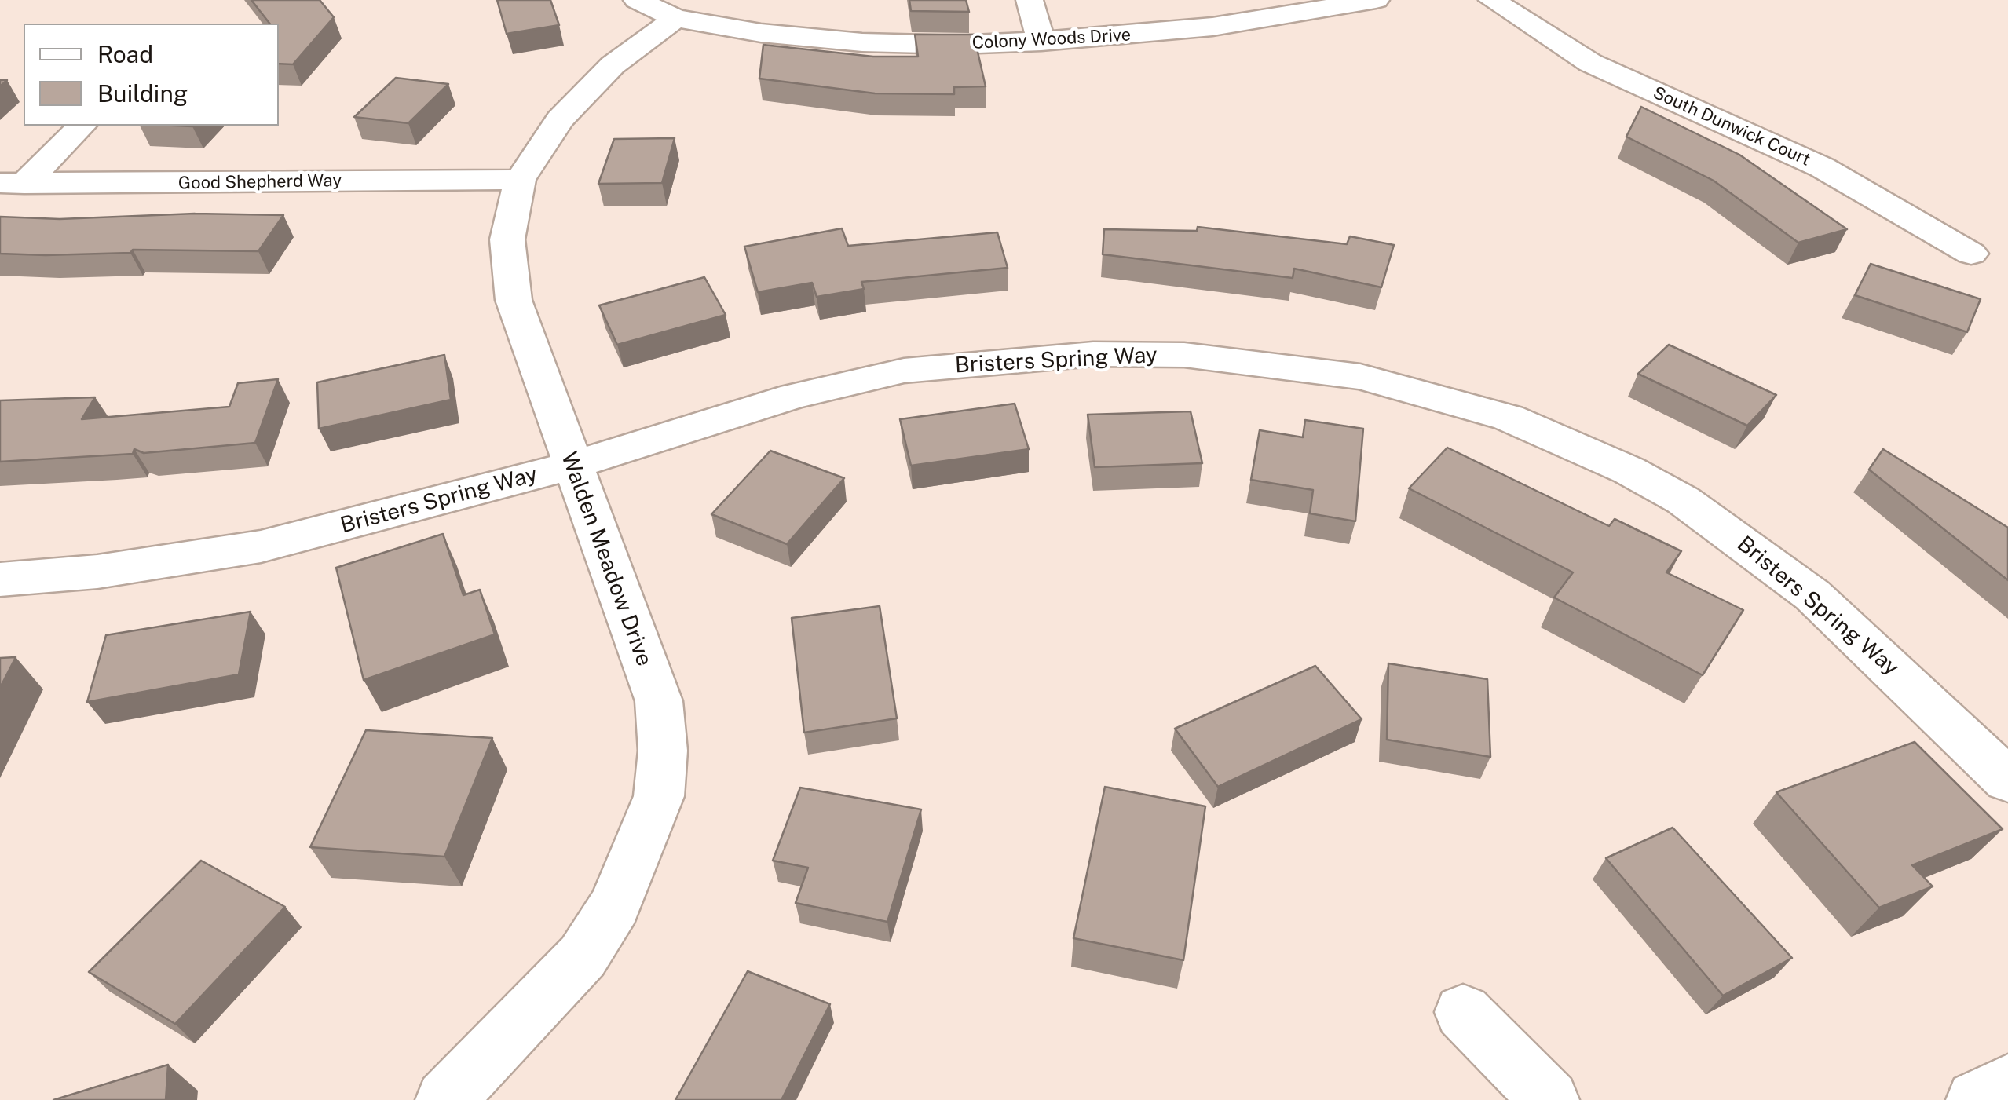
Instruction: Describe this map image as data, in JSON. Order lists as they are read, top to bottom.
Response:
{
  "streets": {
    "street": [
      "Colony Woods Drive",
      "South Dunwick Court",
      "Good Shepherd Way",
      "Bristers Spring Way",
      "Walden Meadow Drive"
    ]
  },
  "crossings": [
    ["Colony Woods Drive", "Walden Meadow Drive"],
    ["Good Shepherd Way", "Walden Meadow Drive"],
    ["Bristers Spring Way", "Walden Meadow Drive"]
  ],
  "legend": ["Road", "Building"]
}
